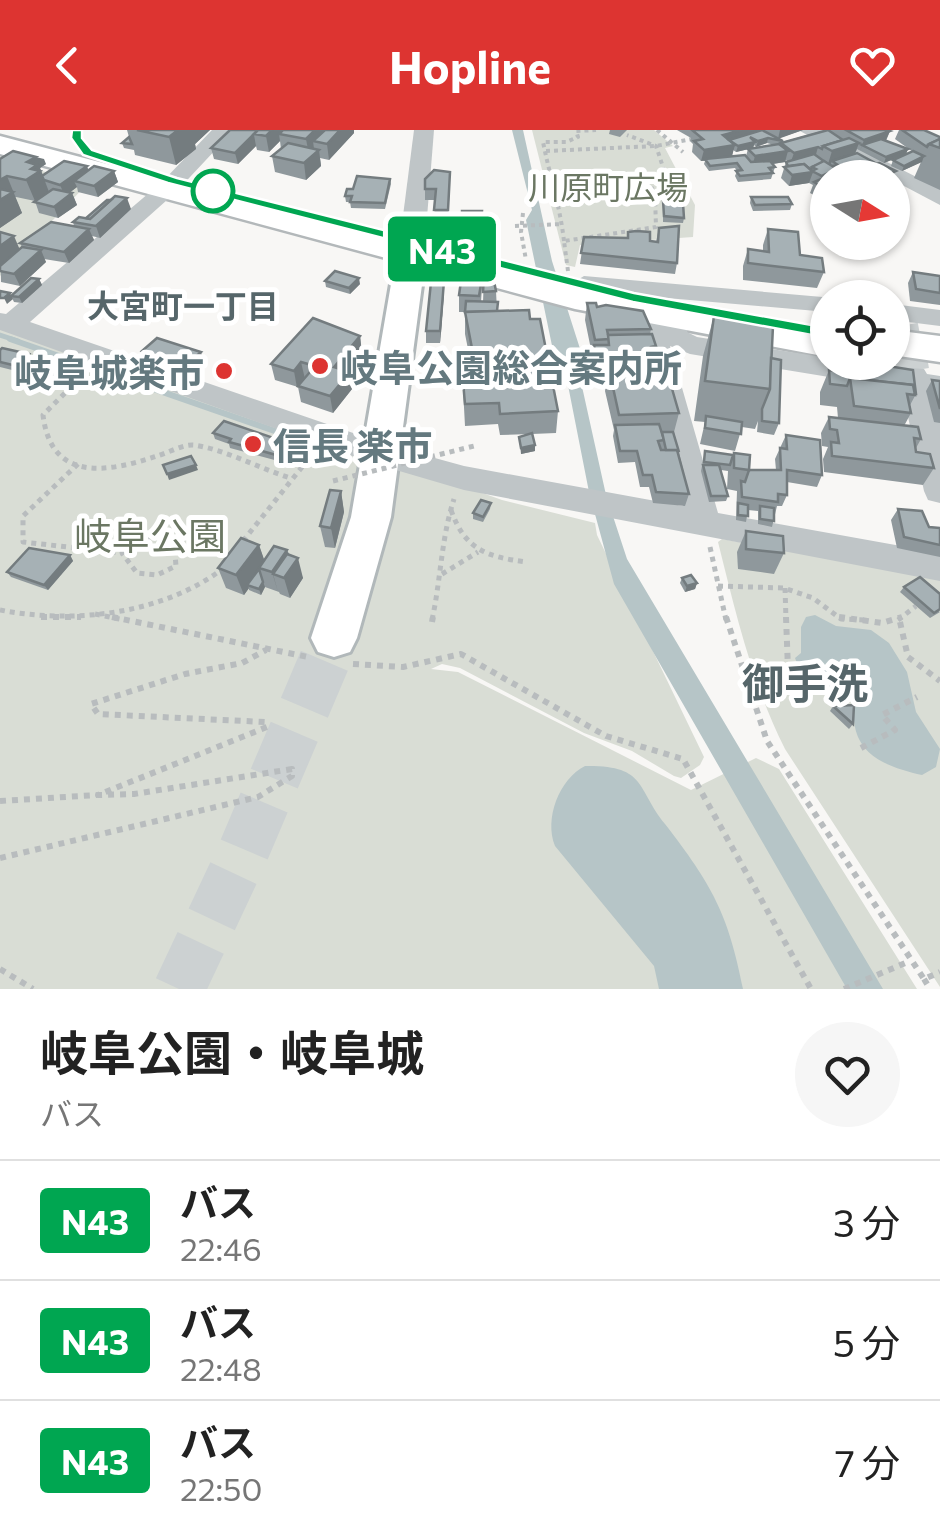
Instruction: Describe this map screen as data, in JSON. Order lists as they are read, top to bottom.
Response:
{
  "districts": ["大宮町一丁目", "御手洗"],
  "parks": ["川原町広場", "岐阜公園"],
  "places": ["岐阜公園総合案内所", "岐阜城楽市", "信長 楽市"],
  "lines": ["bus line N43"],
  "north": "right",
  "page": {
    "header": "Hopline",
    "on_map": "N43",
    "heading": ["岐阜公園・岐阜城", "バス"],
    "list": [
      {
        "mark": "N43",
        "name": "バス",
        "note": "22:46",
        "value": "3 分"
      },
      {
        "mark": "N43",
        "name": "バス",
        "note": "22:48",
        "value": "5 分"
      },
      {
        "mark": "N43",
        "name": "バス",
        "note": "22:50",
        "value": "7 分"
      }
    ]
  }
}
